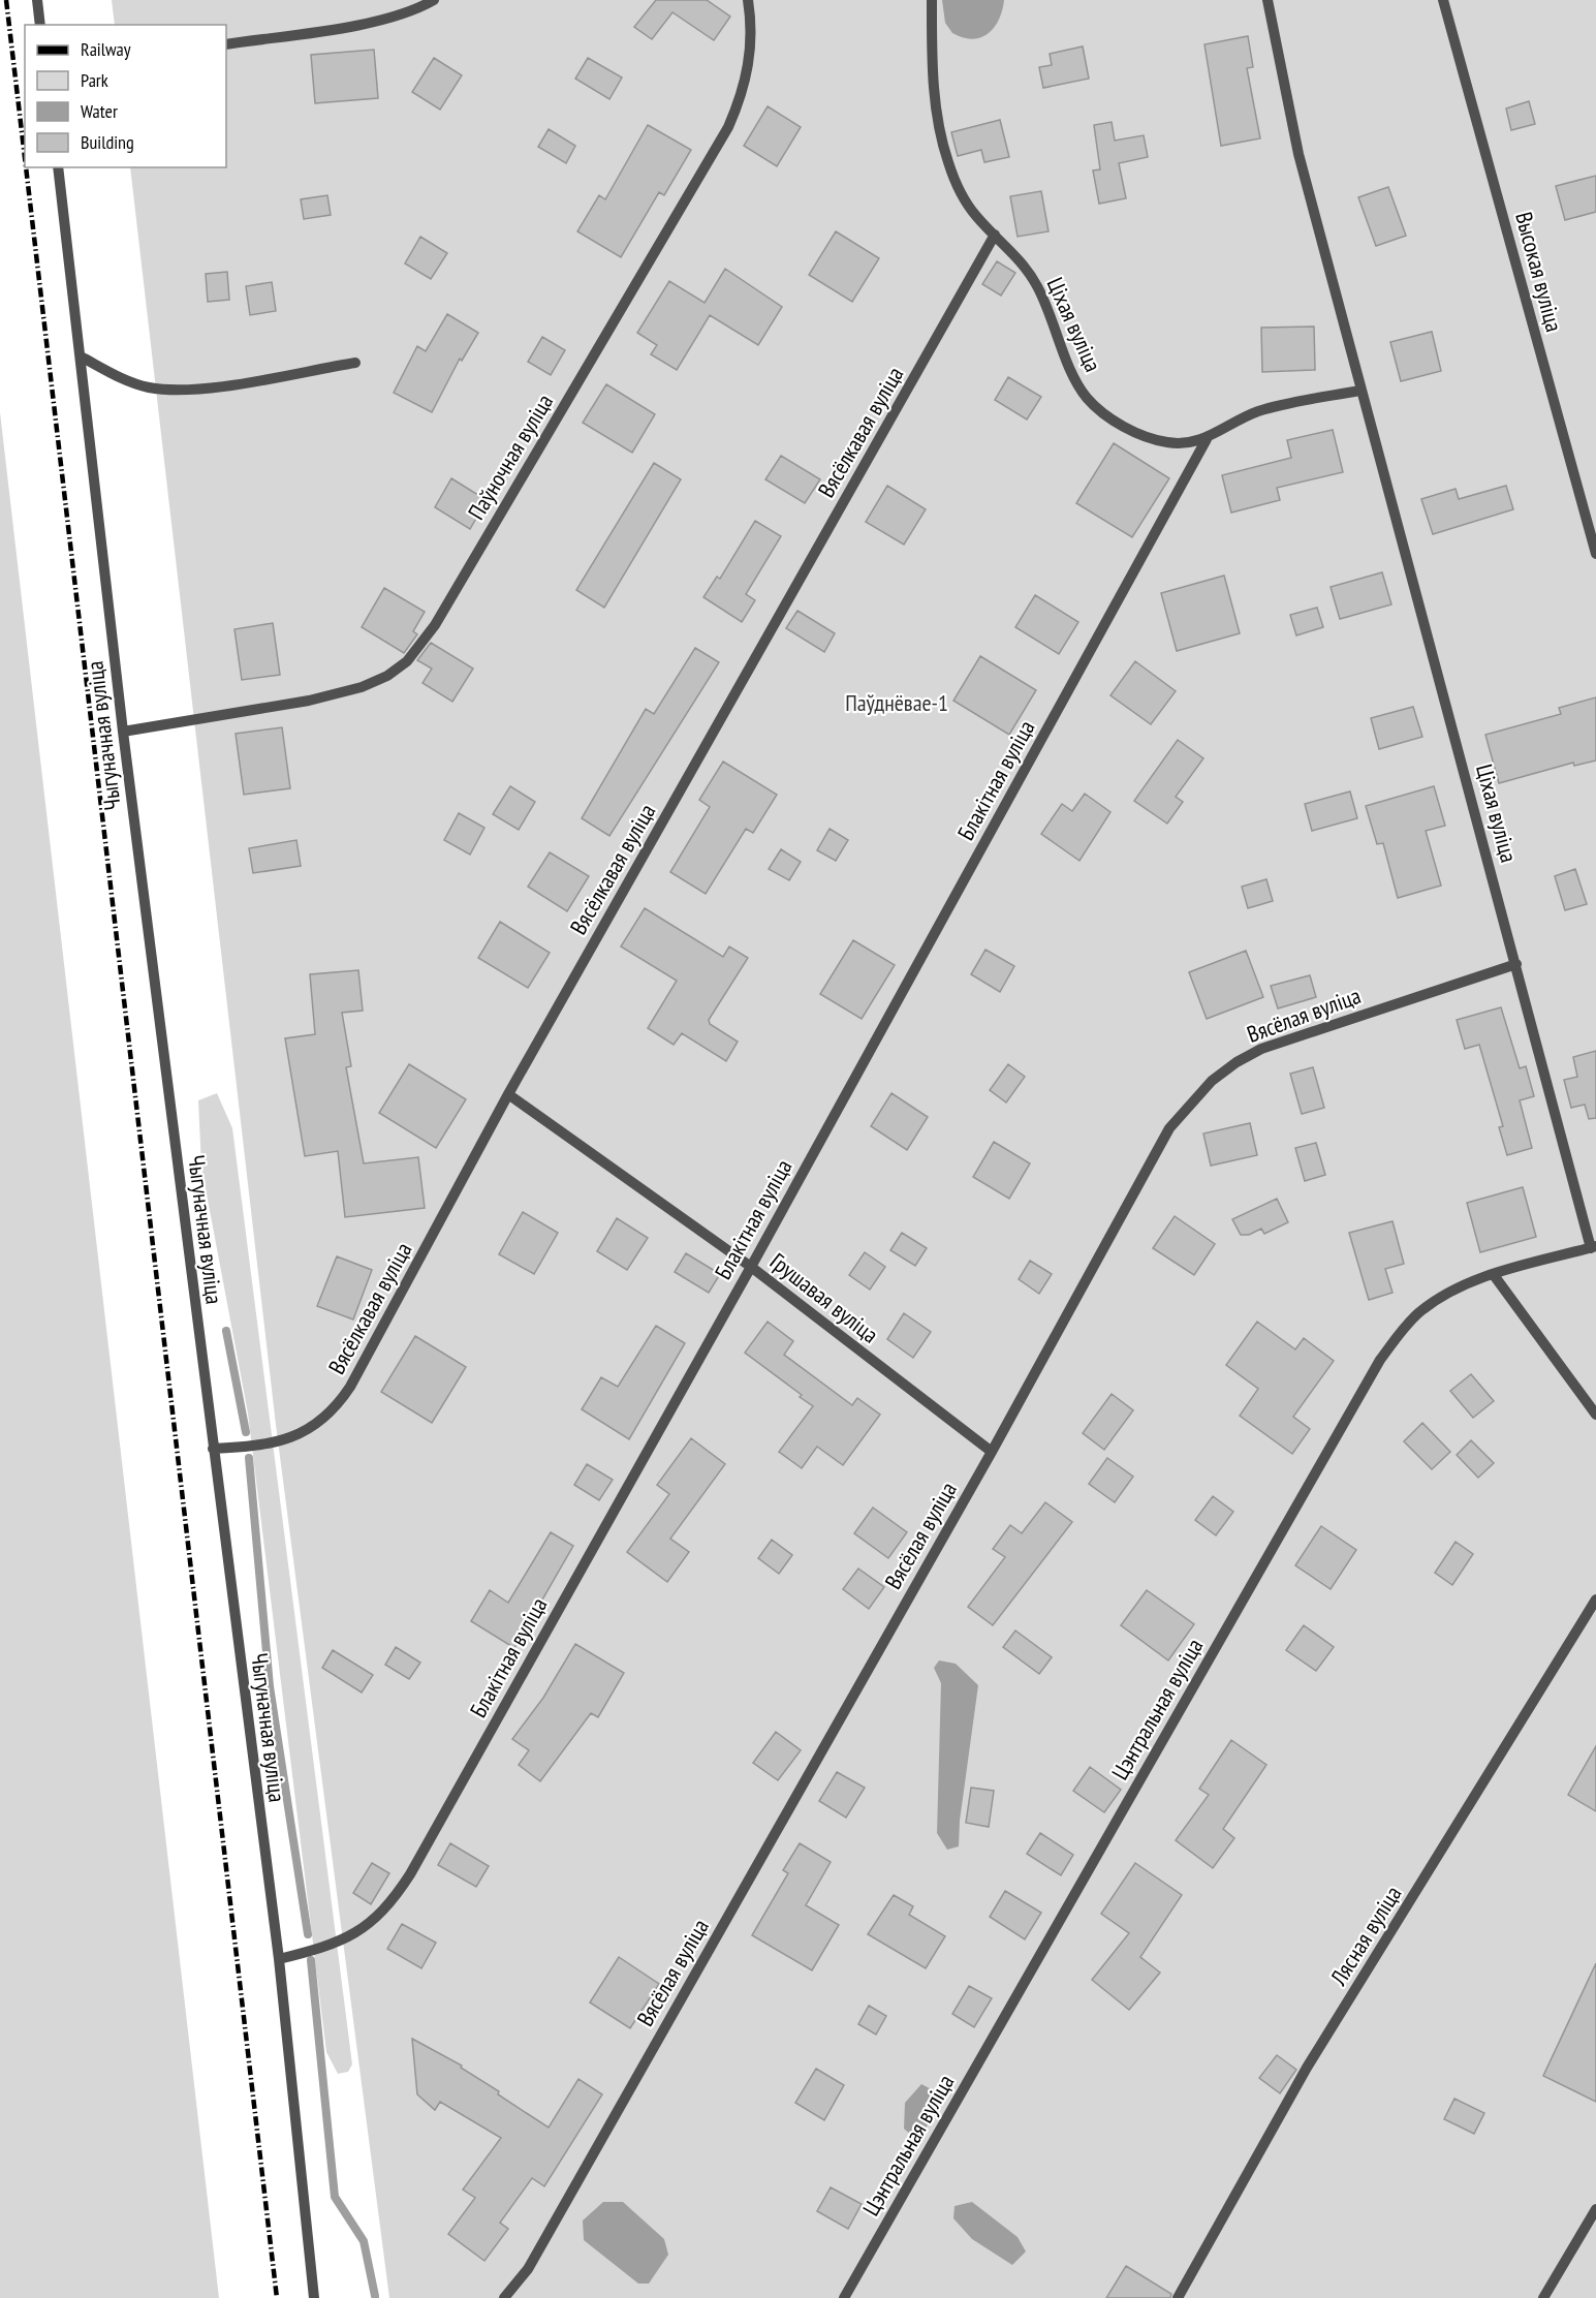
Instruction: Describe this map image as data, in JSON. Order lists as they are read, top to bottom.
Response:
{
  "streets": {
    "lane": [
      "Высокая вуліца",
      "Ціхая вуліца",
      "Вясёлкавая вуліца",
      "Паўночная вуліца",
      "Чыгуначная вуліца",
      "Блакітная вуліца",
      "Вясёлая вуліца",
      "Грушавая вуліца",
      "Цэнтральная вуліца",
      "Лясная вуліца"
    ]
  },
  "crossings": [
    ["Ціхая вуліца", "Вясёлкавая вуліца"],
    ["Ціхая вуліца", "Блакітная вуліца"],
    ["Ціхая вуліца", "Вясёлая вуліца"],
    ["Ціхая вуліца", "Цэнтральная вуліца"],
    ["Вясёлкавая вуліца", "Чыгуначная вуліца"],
    ["Вясёлкавая вуліца", "Грушавая вуліца"],
    ["Паўночная вуліца", "Чыгуначная вуліца"],
    ["Чыгуначная вуліца", "Блакітная вуліца"],
    ["Блакітная вуліца", "Грушавая вуліца"],
    ["Вясёлая вуліца", "Грушавая вуліца"]
  ],
  "parks": ["Паўднёвае-1"],
  "legend": [
    "Railway",
    "Park",
    "Water",
    "Building"
  ]
}
